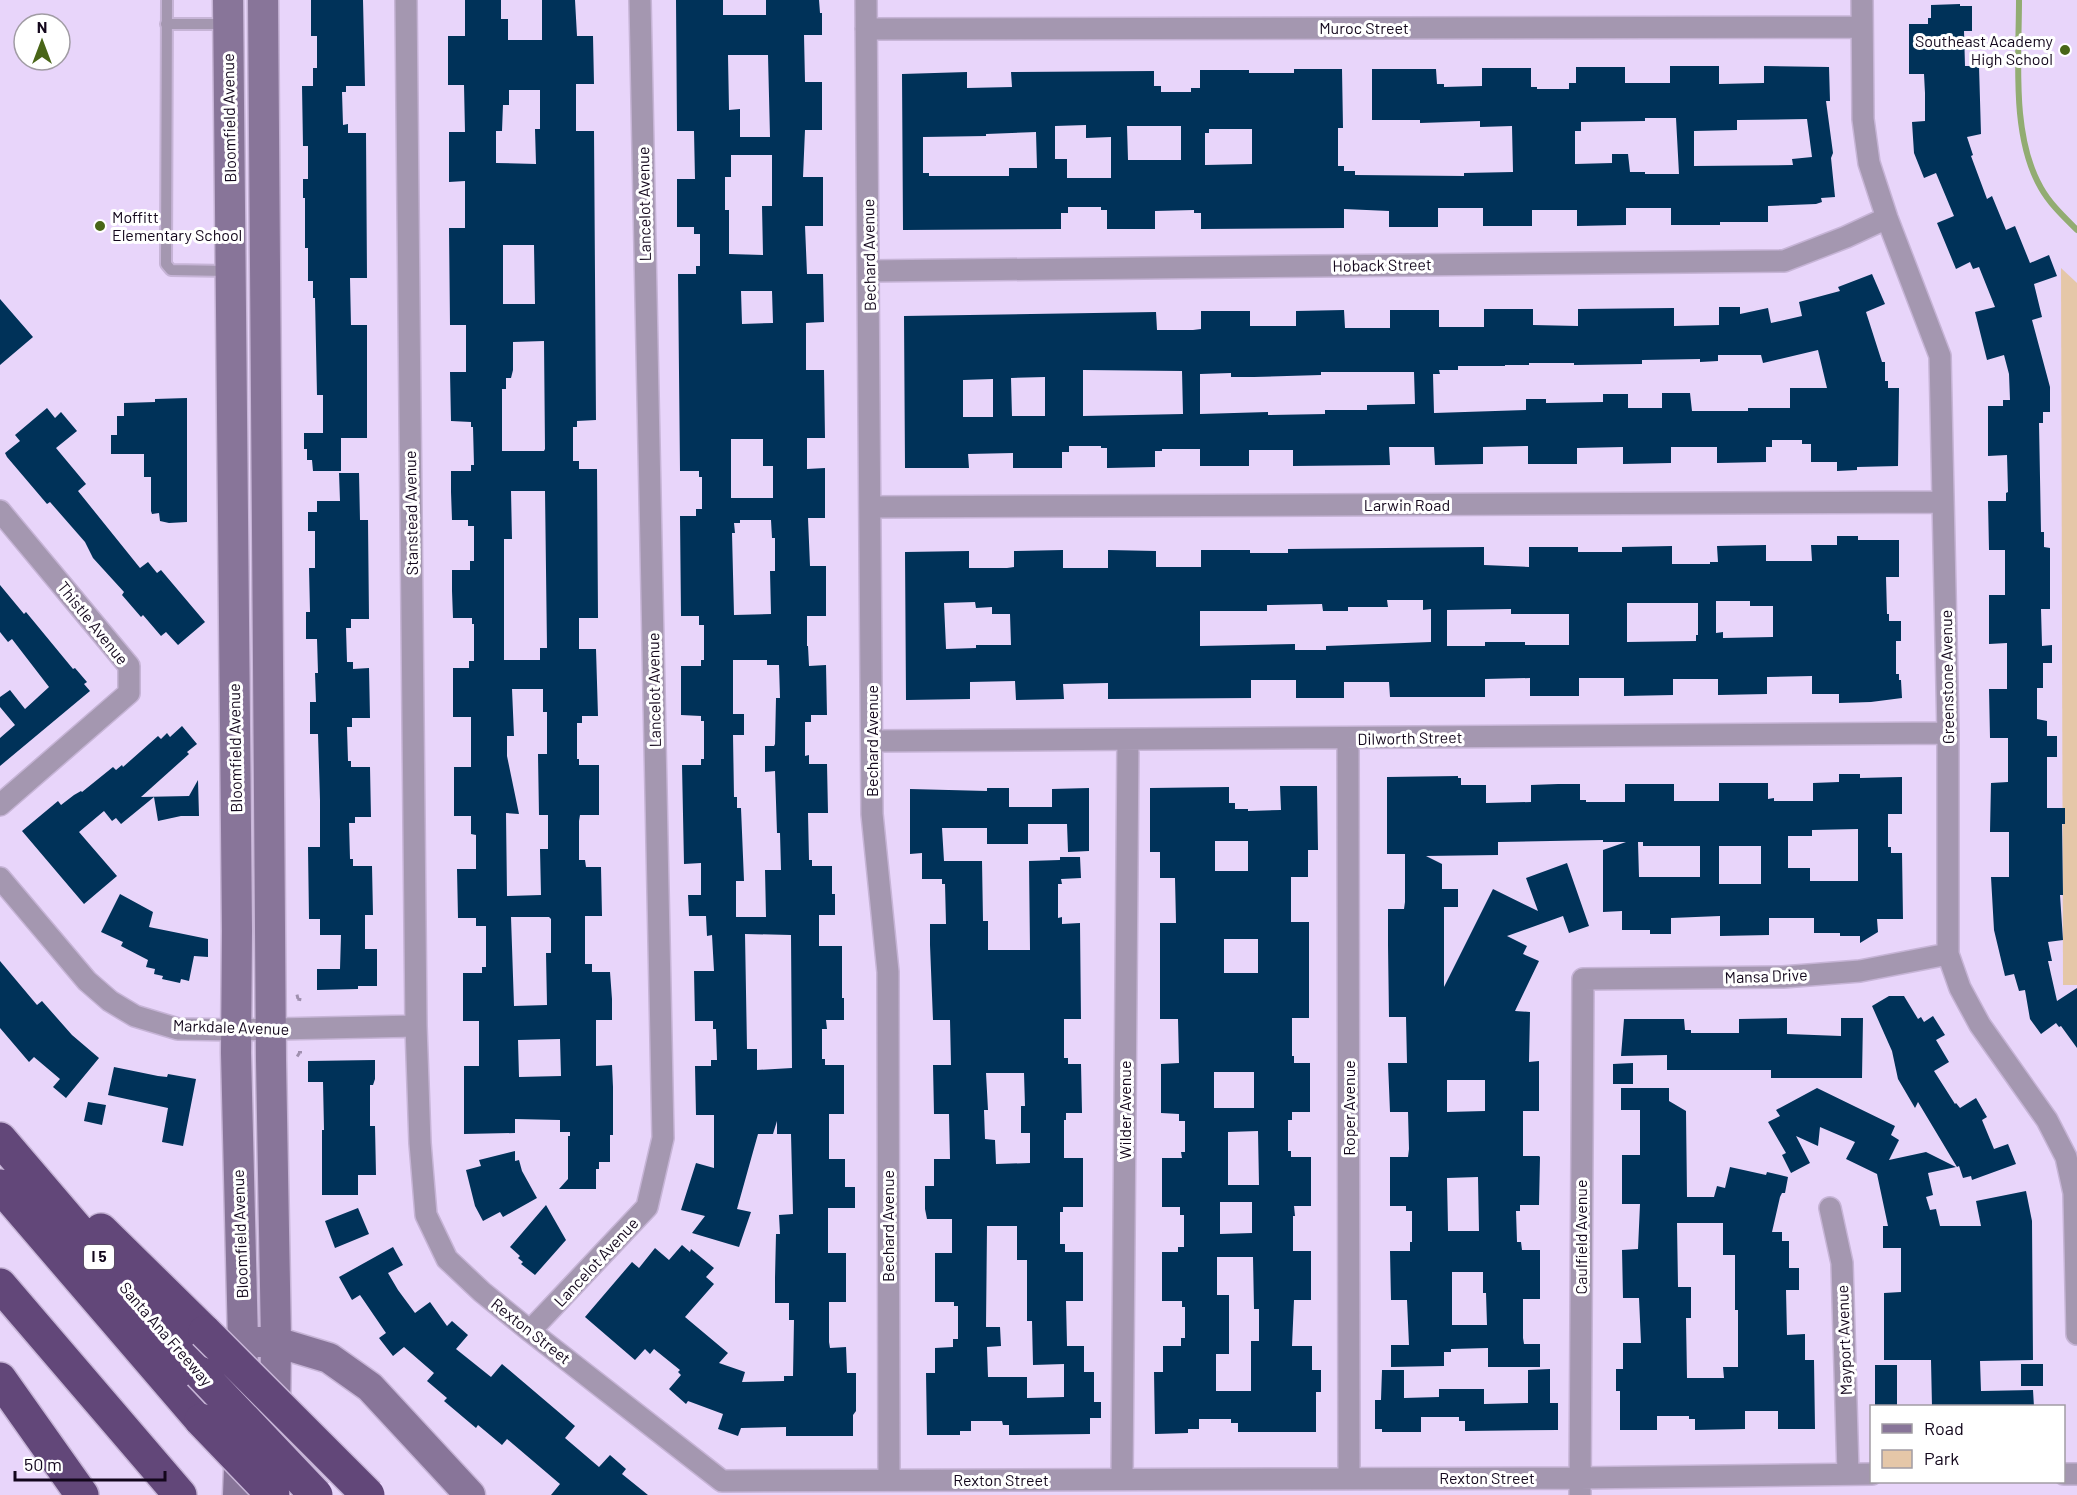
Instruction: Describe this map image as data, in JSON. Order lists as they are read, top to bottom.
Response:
{
  "streets": {
    "highway": ["I 5", "Santa Ana Freeway"],
    "main road": ["Bloomfield Avenue"],
    "street": [
      "Muroc Street",
      "Lancelot Avenue",
      "Bechard Avenue",
      "Hoback Street",
      "Larwin Road",
      "Stanstead Avenue",
      "Thistle Avenue",
      "Greenstone Avenue",
      "Dilworth Street",
      "Mansa Drive",
      "Markdale Avenue",
      "Roper Avenue",
      "Wilder Avenue",
      "Caulfield Avenue",
      "Rexton Street",
      "Mayport Avenue"
    ]
  },
  "crossings": [
    ["Muroc Street", "Bechard Avenue"],
    ["Muroc Street", "Greenstone Avenue"],
    ["Bloomfield Avenue", "Markdale Avenue"],
    ["Lancelot Avenue", "Rexton Street"],
    ["Bechard Avenue", "Hoback Street"],
    ["Bechard Avenue", "Larwin Road"],
    ["Bechard Avenue", "Dilworth Street"],
    ["Bechard Avenue", "Rexton Street"],
    ["Hoback Street", "Greenstone Avenue"],
    ["Larwin Road", "Greenstone Avenue"],
    ["Stanstead Avenue", "Markdale Avenue"],
    ["Stanstead Avenue", "Rexton Street"],
    ["Greenstone Avenue", "Dilworth Street"],
    ["Greenstone Avenue", "Mansa Drive"],
    ["Dilworth Street", "Roper Avenue"],
    ["Dilworth Street", "Wilder Avenue"],
    ["Mansa Drive", "Caulfield Avenue"],
    ["Markdale Avenue", "Rexton Street"],
    ["Roper Avenue", "Rexton Street"],
    ["Wilder Avenue", "Rexton Street"],
    ["Caulfield Avenue", "Rexton Street"],
    ["Rexton Street", "Mayport Avenue"]
  ],
  "places": ["Southeast Academy High School", "Moffitt Elementary School"],
  "legend": ["Road", "Park"],
  "scale_bar": "50 m",
  "north": "top"
}
